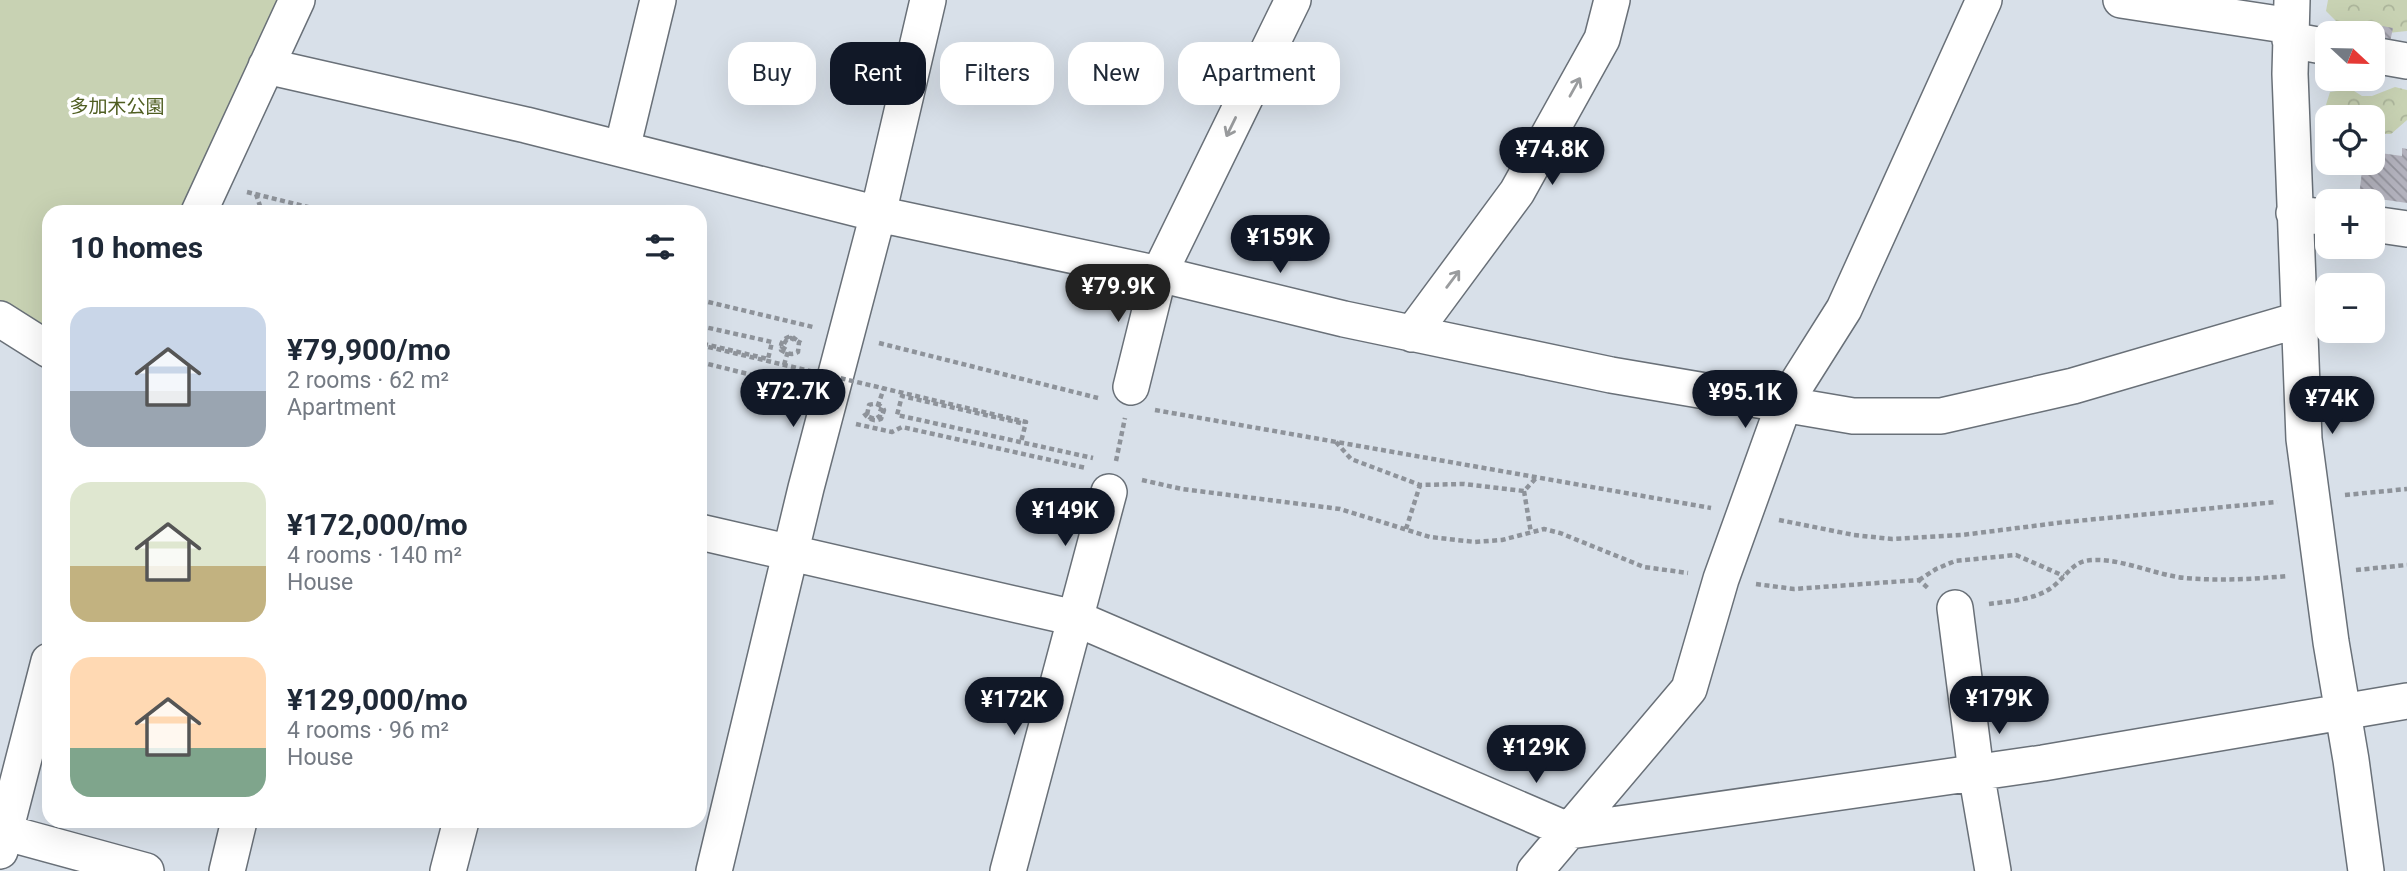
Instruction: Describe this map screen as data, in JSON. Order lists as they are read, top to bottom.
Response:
{
  "parks": ["多加木公園"],
  "north": "right",
  "page": {
    "map_buttons": ["+", "−"],
    "chip": [
      "Buy",
      "Rent",
      "Filters",
      "New",
      "Apartment"
    ],
    "price": [
      "¥74.8K",
      "¥159K",
      "¥79.9K",
      "¥72.7K",
      "¥95.1K",
      "¥74K",
      "¥149K",
      "¥179K",
      "¥172K",
      "¥129K"
    ],
    "heading": "10 homes",
    "list": [
      {
        "name": "¥79,900/mo",
        "note": "2 rooms · 62 m² · Apartment"
      },
      {
        "name": "¥172,000/mo",
        "note": "4 rooms · 140 m² · House"
      },
      {
        "name": "¥129,000/mo",
        "note": "4 rooms · 96 m² · House"
      }
    ]
  }
}
